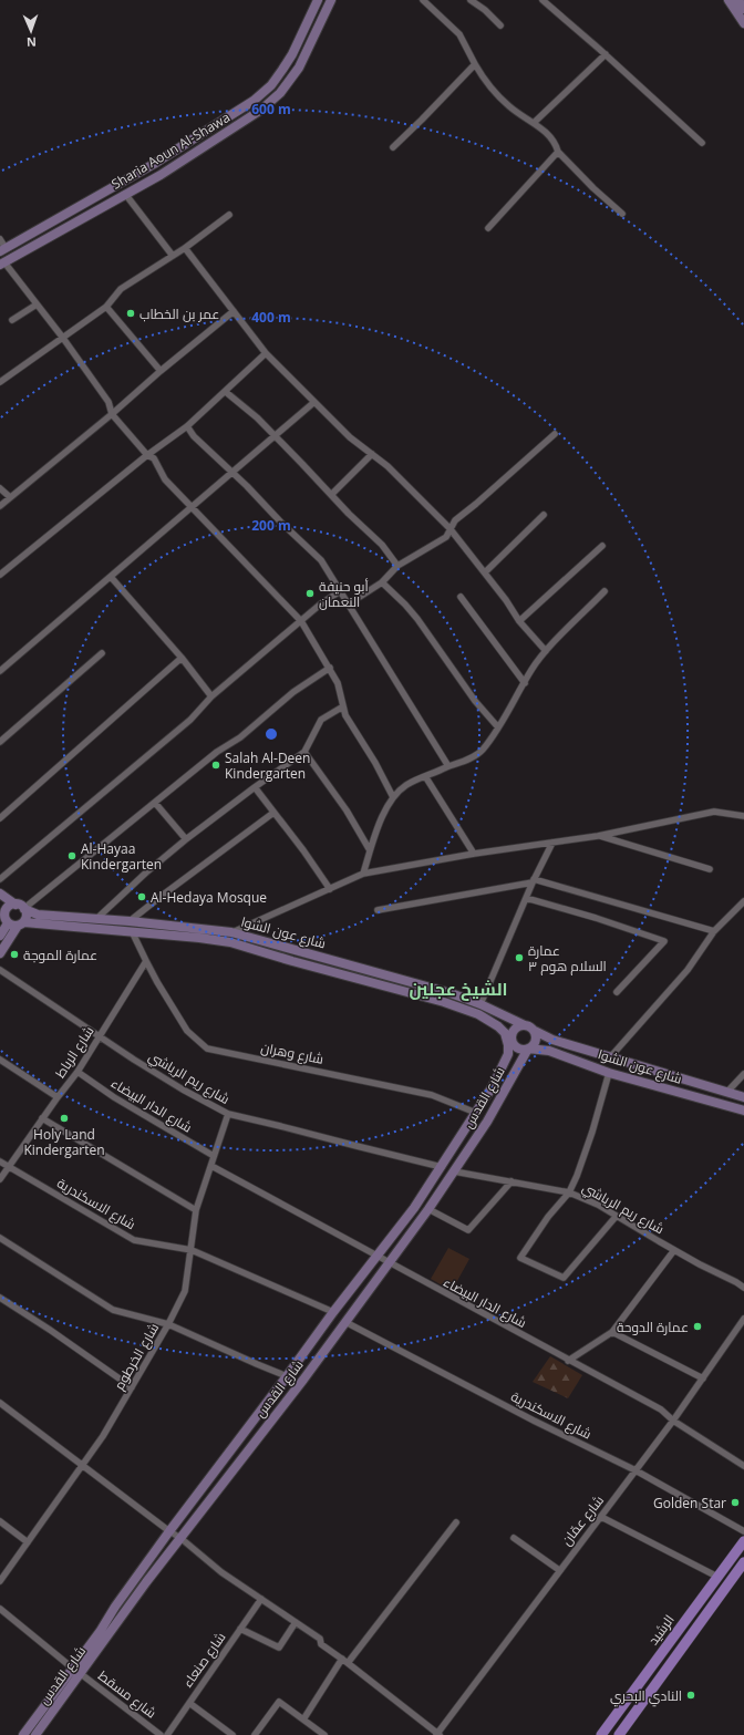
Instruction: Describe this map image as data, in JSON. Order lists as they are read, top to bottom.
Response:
{
  "streets": {
    "main road": [
      "Sharia Aoun Al-Shawa",
      "شارع عون الشوا",
      "شارع القدس",
      "الرشيد"
    ],
    "street": [
      "شارع الرباط",
      "شارع وهران",
      "شارع ريم الرياشي",
      "شارع الدار البيضاء",
      "شارع الاسكندرية",
      "شارع الخرطوم",
      "شارع عمّان",
      "شارع صنعاء",
      "شارع مسقط"
    ]
  },
  "crossings": [
    ["شارع عون الشوا", "شارع القدس"],
    ["شارع الرباط", "شارع وهران"],
    ["شارع الرباط", "شارع ريم الرياشي"],
    ["شارع الرباط", "شارع الدار البيضاء"],
    ["شارع الرباط", "شارع الاسكندرية"],
    ["شارع وهران", "شارع القدس"],
    ["شارع ريم الرياشي", "شارع القدس"],
    ["شارع ريم الرياشي", "شارع الخرطوم"],
    ["شارع القدس", "شارع الدار البيضاء"],
    ["شارع القدس", "شارع الاسكندرية"],
    ["شارع القدس", "شارع مسقط"],
    ["شارع الدار البيضاء", "شارع الخرطوم"],
    ["شارع الدار البيضاء", "شارع عمّان"],
    ["شارع الاسكندرية", "شارع الخرطوم"],
    ["شارع الاسكندرية", "شارع عمّان"]
  ],
  "districts": ["الشيخ عجلين"],
  "places": [
    "عمر بن الخطاب",
    "أبو حنيفة النعمان",
    "Salah Al-Deen Kindergarten",
    "Al-Hayaa Kindergarten",
    "Al-Hedaya Mosque",
    "عمارة الموجة",
    "عمارة السلام هوم ٣",
    "Holy Land Kindergarten",
    "عمارة الدوحة",
    "Golden Star",
    "النادي البحري"
  ],
  "north": "bottom",
  "rings": ["600 m", "400 m", "200 m"]
}
